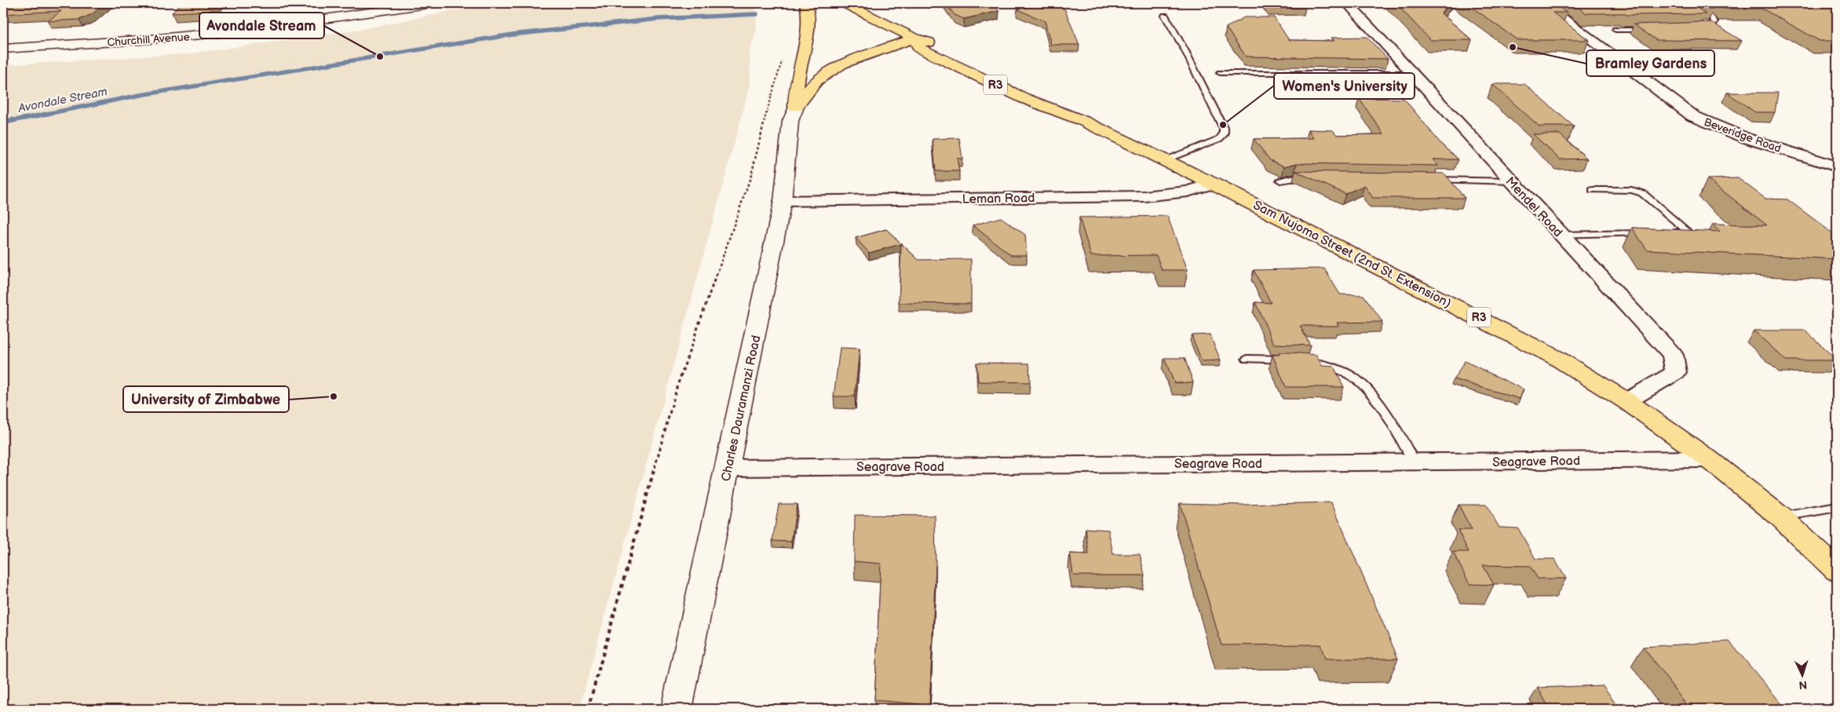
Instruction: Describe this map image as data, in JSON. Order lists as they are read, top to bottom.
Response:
{
  "streets": {
    "highway": ["R3", "Sam Nujoma Street (2nd St. Extension)"],
    "street": [
      "Churchill Avenue",
      "Beveridge Road",
      "Leman Road",
      "Mendel Road",
      "Charles Dauramanzi Road",
      "Seagrave Road"
    ]
  },
  "crossings": [
    ["Leman Road", "Sam Nujoma Street (2nd St. Extension)"],
    ["Leman Road", "Charles Dauramanzi Road"],
    ["Mendel Road", "Sam Nujoma Street (2nd St. Extension)"],
    ["Sam Nujoma Street (2nd St. Extension)", "Seagrave Road"],
    ["Charles Dauramanzi Road", "Seagrave Road"]
  ],
  "water": ["Avondale Stream"],
  "places": [
    "Bramley Gardens",
    "Avondale Stream",
    "Women's University",
    "University of Zimbabwe"
  ],
  "north": "bottom"
}
